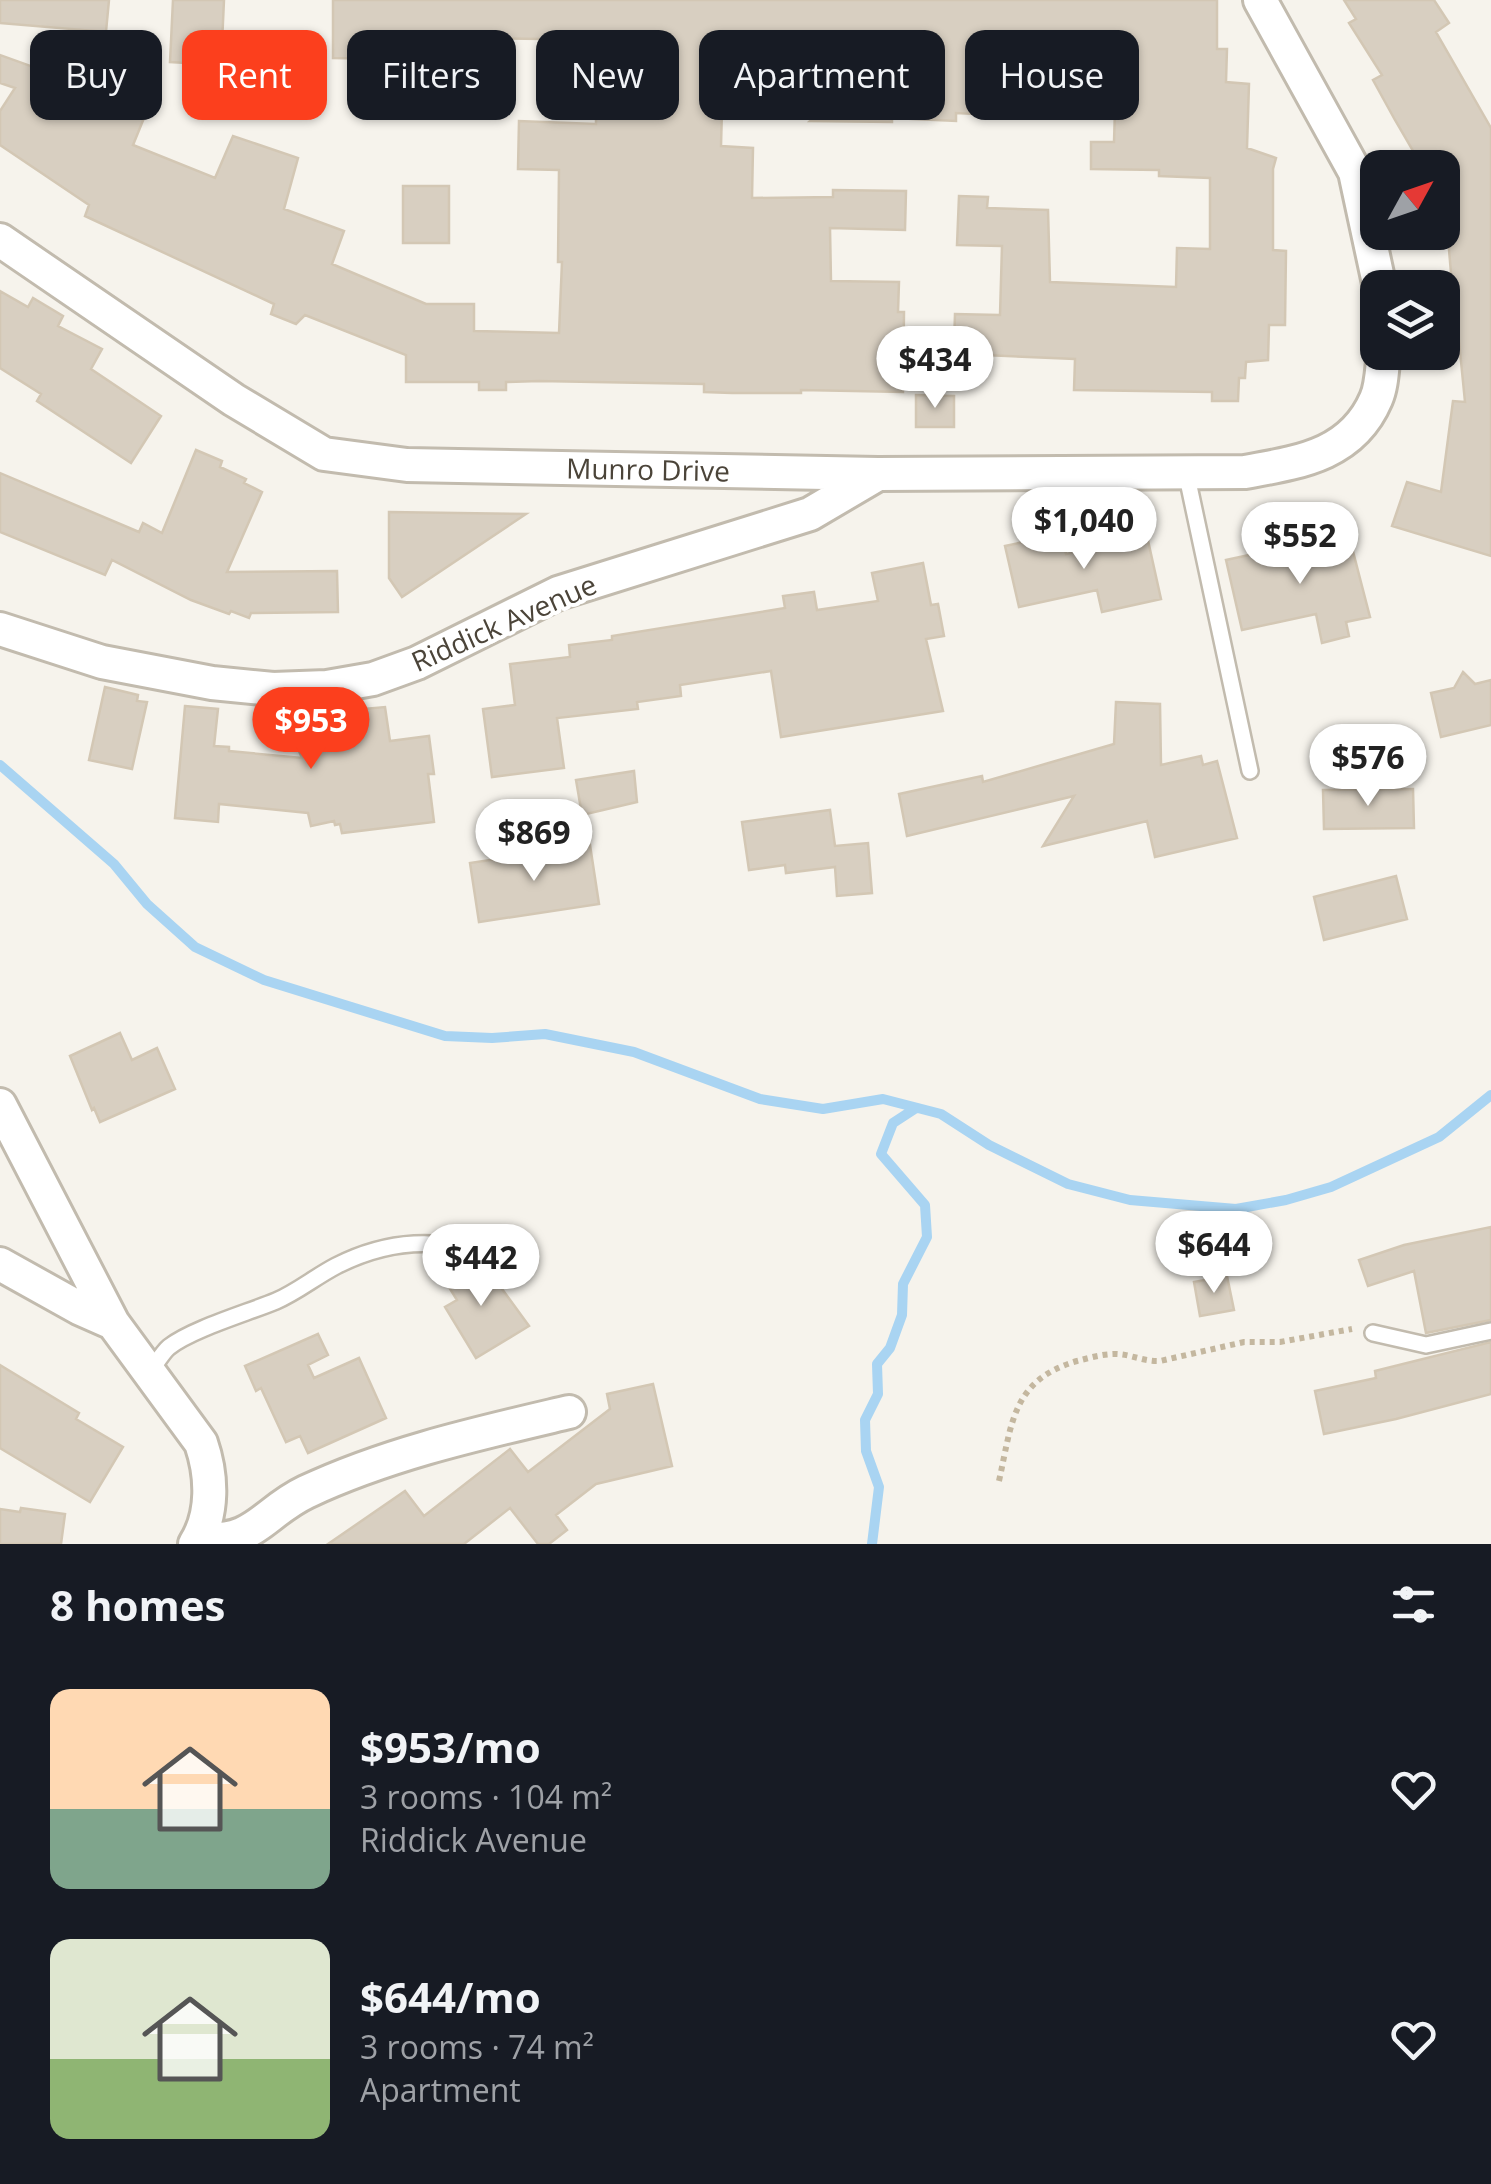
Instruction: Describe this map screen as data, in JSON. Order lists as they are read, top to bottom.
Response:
{
  "streets": {
    "street": ["Munro Drive", "Riddick Avenue"]
  },
  "crossings": [
    ["Munro Drive", "Riddick Avenue"]
  ],
  "north": "top right",
  "page": {
    "chip": [
      "Buy",
      "Rent",
      "Filters",
      "New",
      "Apartment",
      "House"
    ],
    "price": [
      "$434",
      "$1,040",
      "$552",
      "$953",
      "$576",
      "$869",
      "$644",
      "$442"
    ],
    "heading": "8 homes",
    "list": [
      {
        "name": "$953/mo",
        "note": "3 rooms · 104 m² · Riddick Avenue"
      },
      {
        "name": "$644/mo",
        "note": "3 rooms · 74 m² · Apartment"
      }
    ]
  }
}
